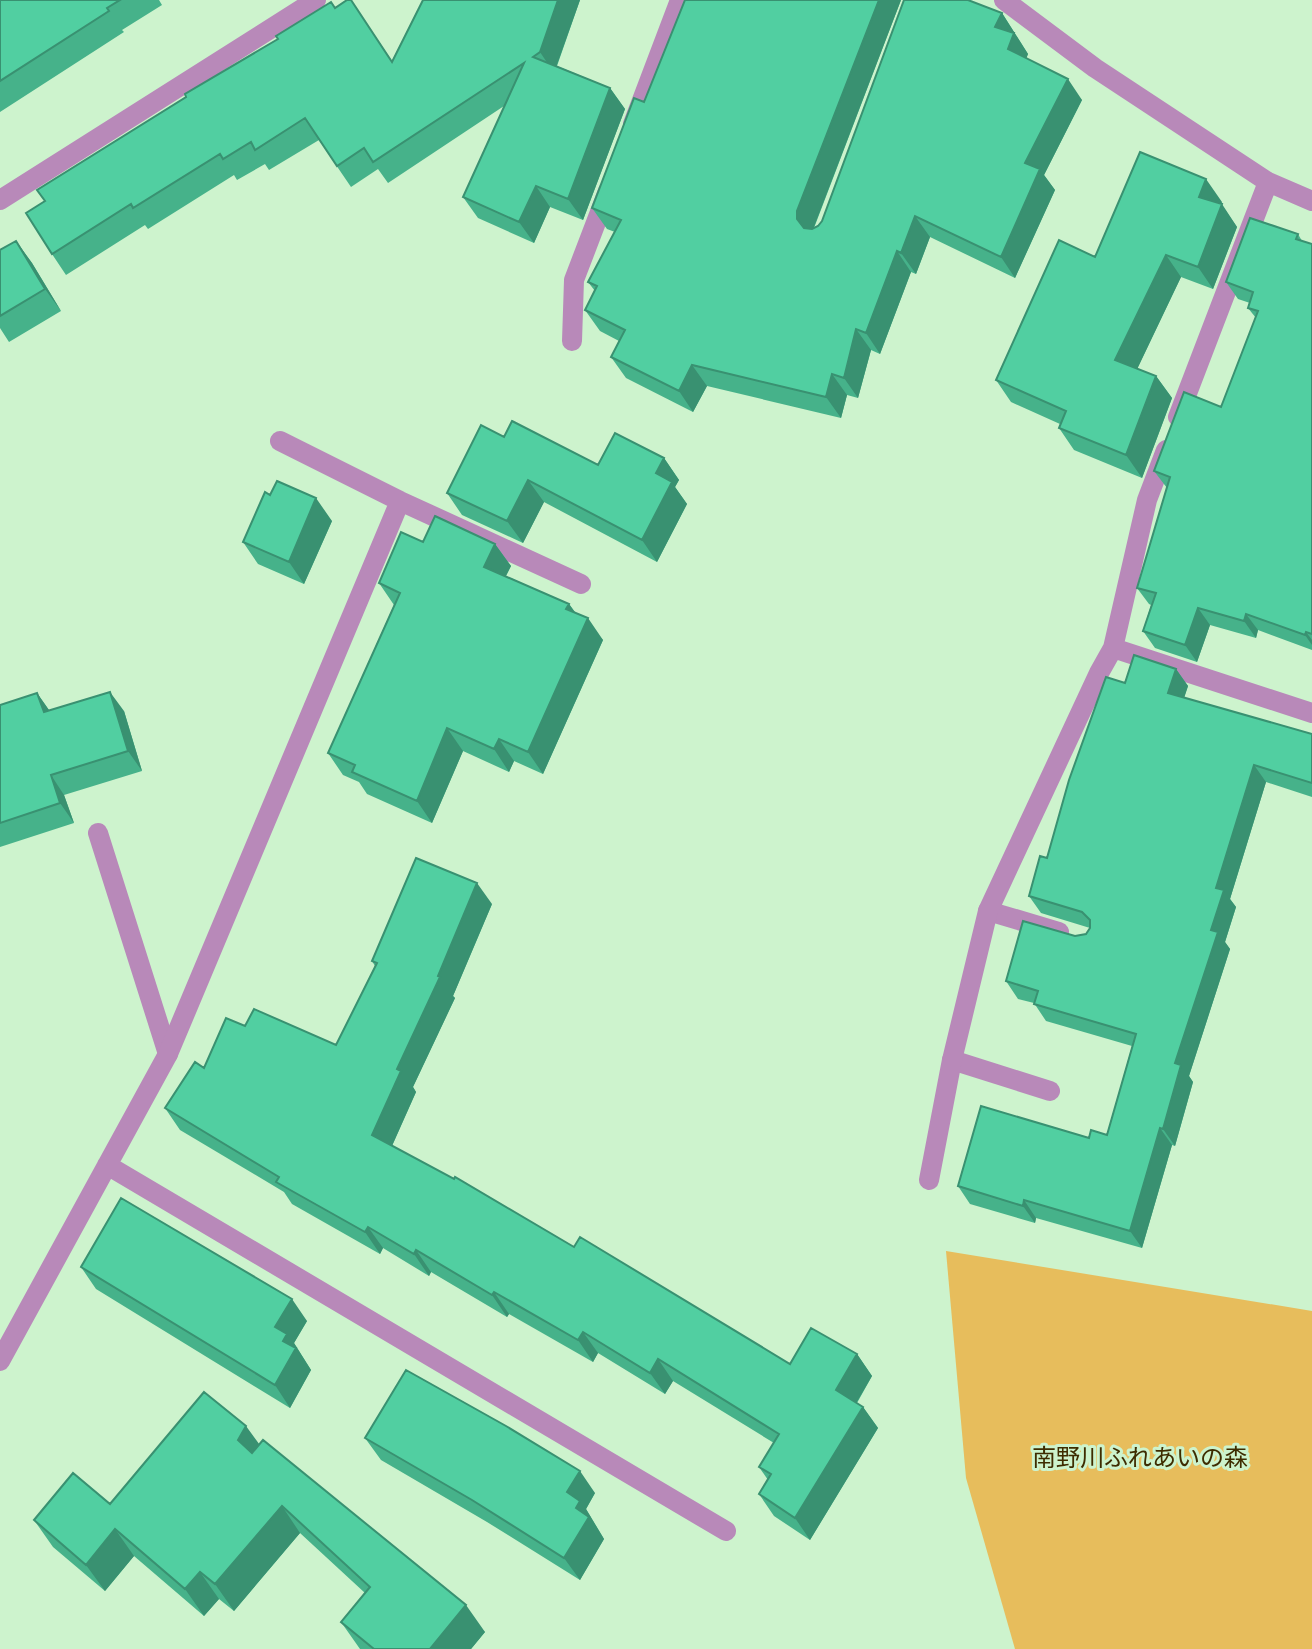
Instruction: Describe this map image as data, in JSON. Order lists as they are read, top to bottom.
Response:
{
  "parks": ["南野川ふれあいの森"]
}
